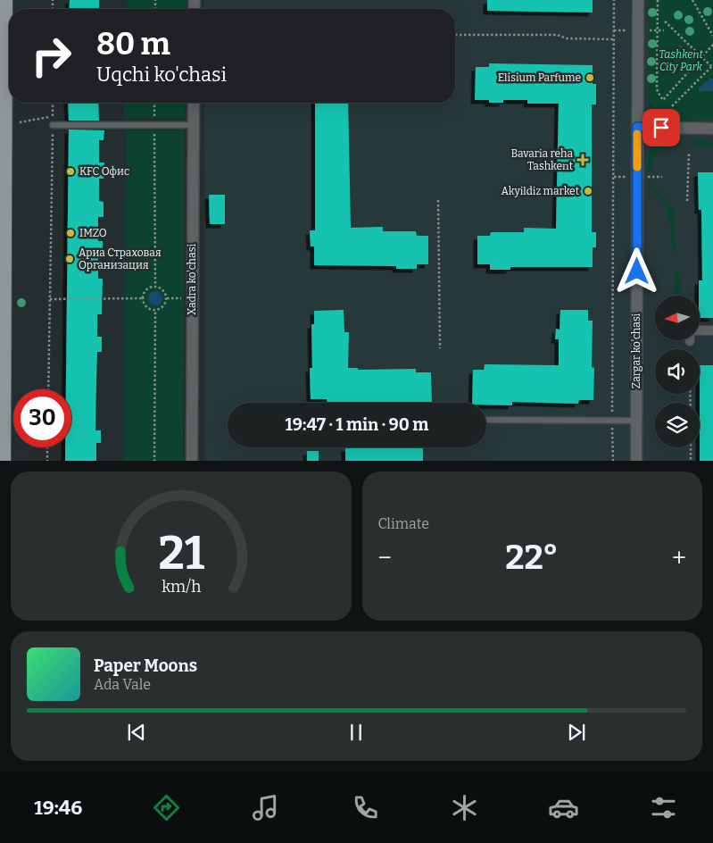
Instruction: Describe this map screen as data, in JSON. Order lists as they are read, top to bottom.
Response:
{
  "streets": {
    "street": ["Xadra ko'chasi", "Zargar ko'chasi"]
  },
  "parks": ["Tashkent City Park"],
  "places": {
    "other": [
      "Elisium Parfume",
      "KFC Офис",
      "Akyildiz market",
      "IMZO",
      "Ариа Страховая Организация"
    ],
    "health": ["Bavaria reha Tashkent"]
  },
  "north": "left",
  "page": {
    "turn": ["80 m", "Uqchi ko'chasi"],
    "limit": "30",
    "trip": "19:47 · 1 min · 90 m",
    "tile": "Climate",
    "heat": ["−", "22°", "+"],
    "song": ["Paper Moons", "Ada Vale"],
    "tabs": "19:46",
    "gauge": ["21", "km/h"]
  }
}
